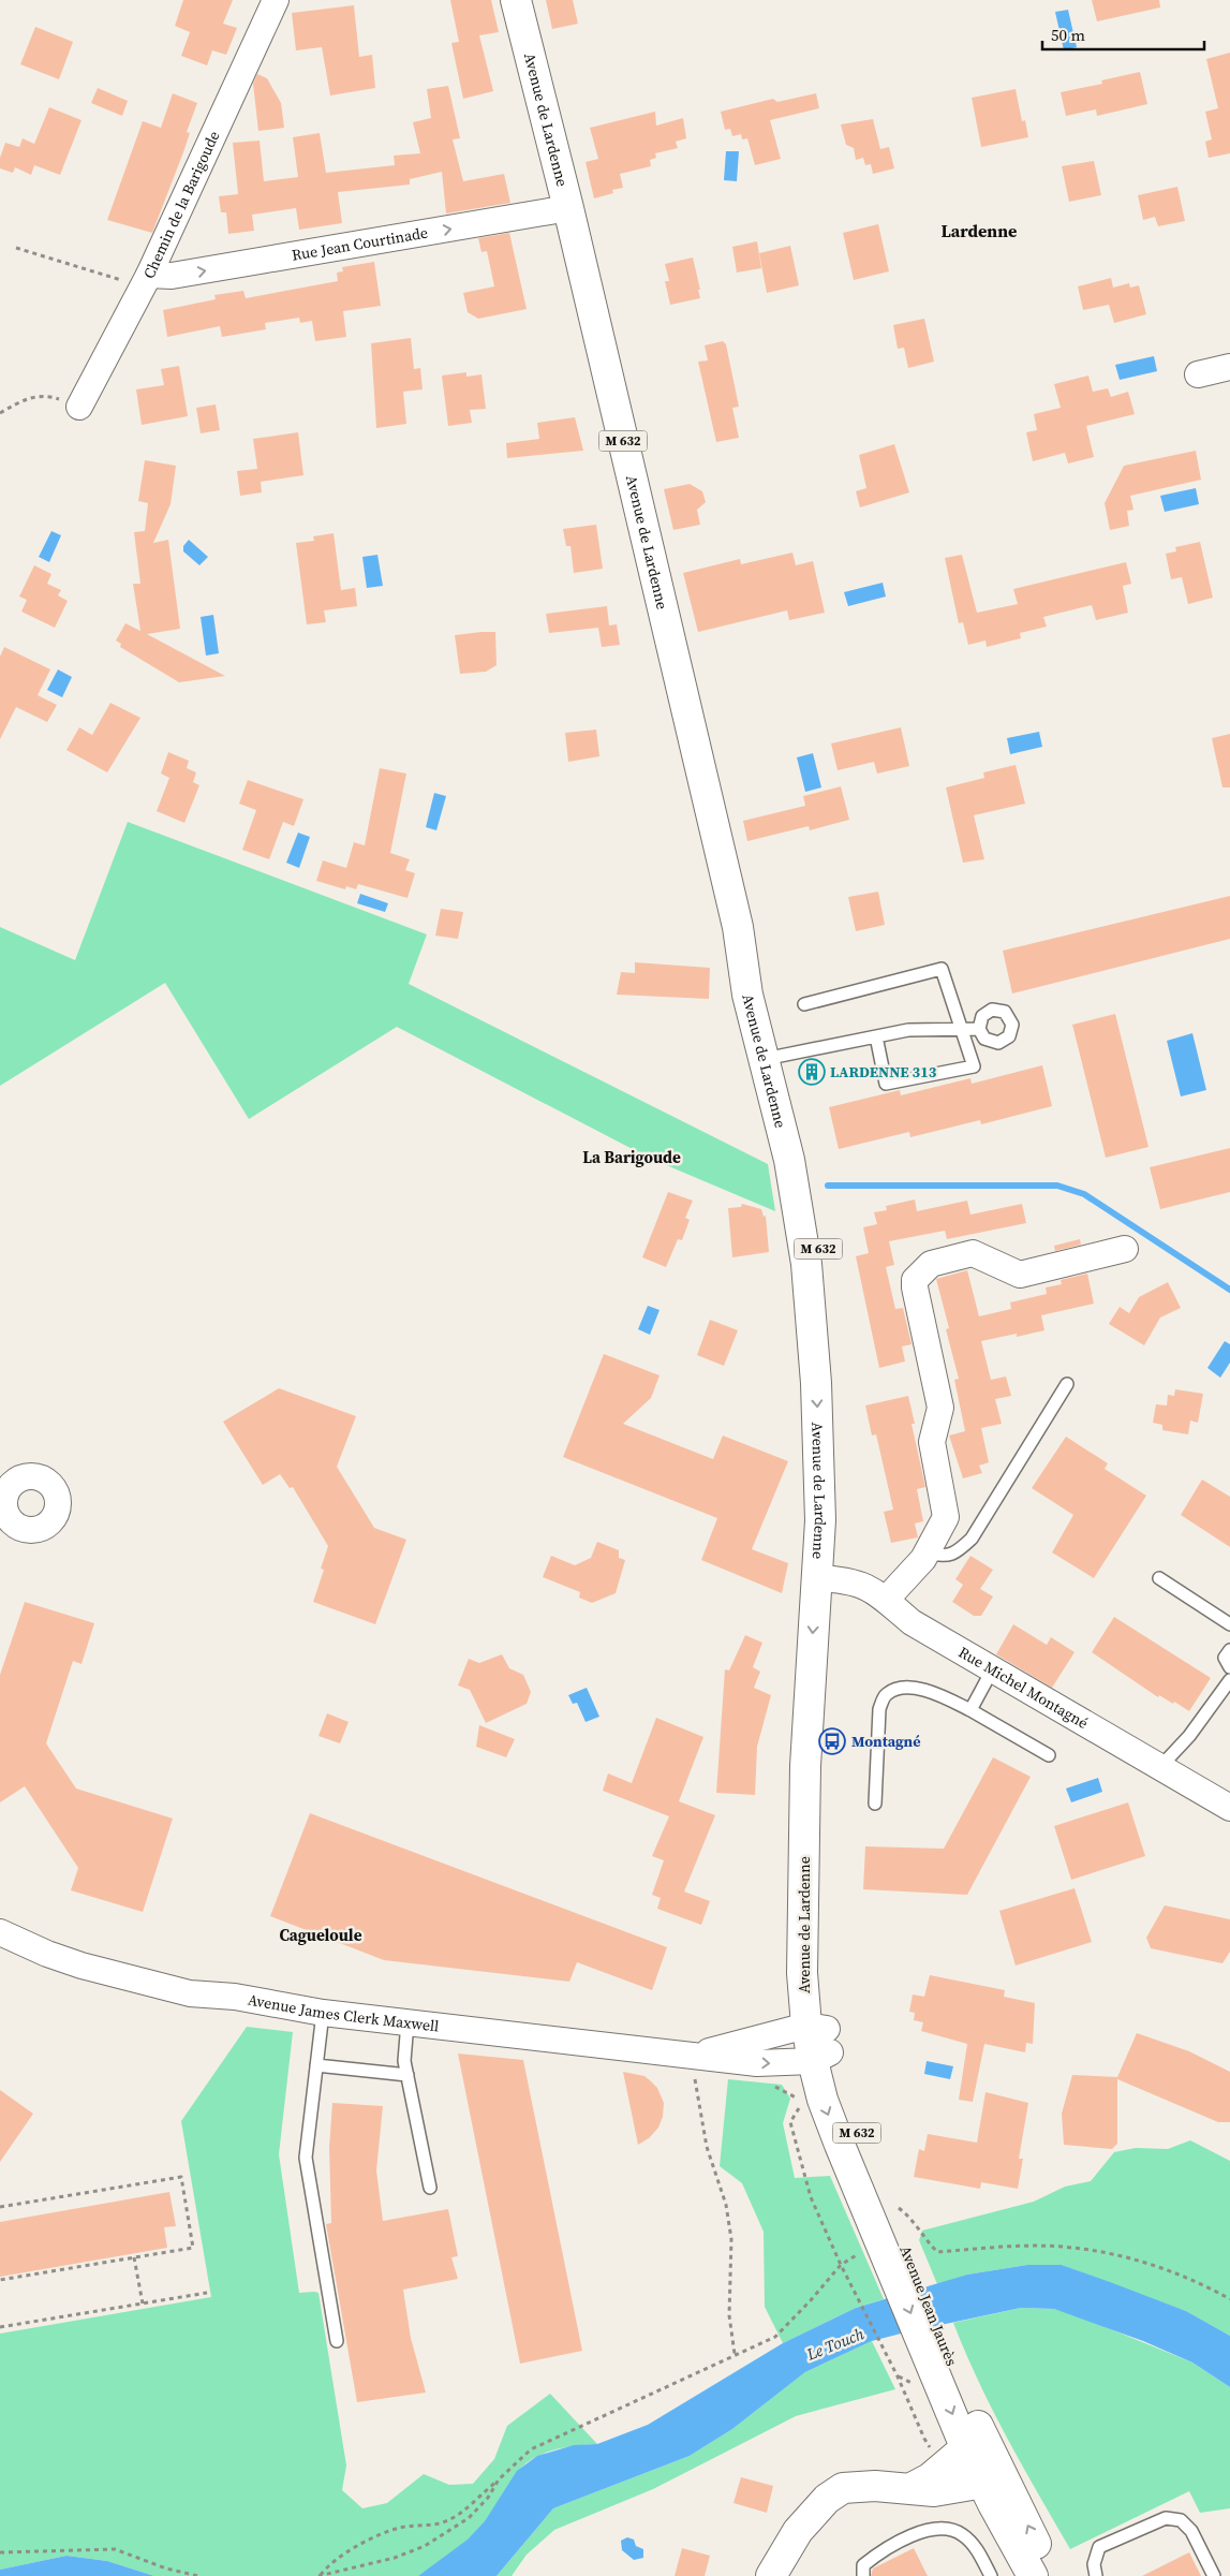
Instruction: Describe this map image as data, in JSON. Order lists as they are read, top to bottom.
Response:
{
  "streets": {
    "main road": ["Avenue de Lardenne", "M 632", "Avenue Jean Jaurès"],
    "street": [
      "Chemin de la Barigoude",
      "Rue Jean Courtinade",
      "Rue Michel Montagné",
      "Avenue James Clerk Maxwell"
    ]
  },
  "crossings": [
    ["Avenue de Lardenne", "Rue Jean Courtinade"],
    ["Avenue de Lardenne", "Rue Michel Montagné"],
    ["Avenue de Lardenne", "Avenue James Clerk Maxwell"],
    ["Avenue de Lardenne", "Avenue Jean Jaurès"],
    ["Chemin de la Barigoude", "Rue Jean Courtinade"],
    ["Avenue James Clerk Maxwell", "Avenue Jean Jaurès"]
  ],
  "one_way": ["Rue Jean Courtinade"],
  "districts": ["Lardenne", "La Barigoude", "Cagueloule"],
  "water": ["Le Touch"],
  "places": {
    "building": ["LARDENNE 313"],
    "bus stop": ["Montagné"]
  },
  "scale_bar": "50 m"
}
